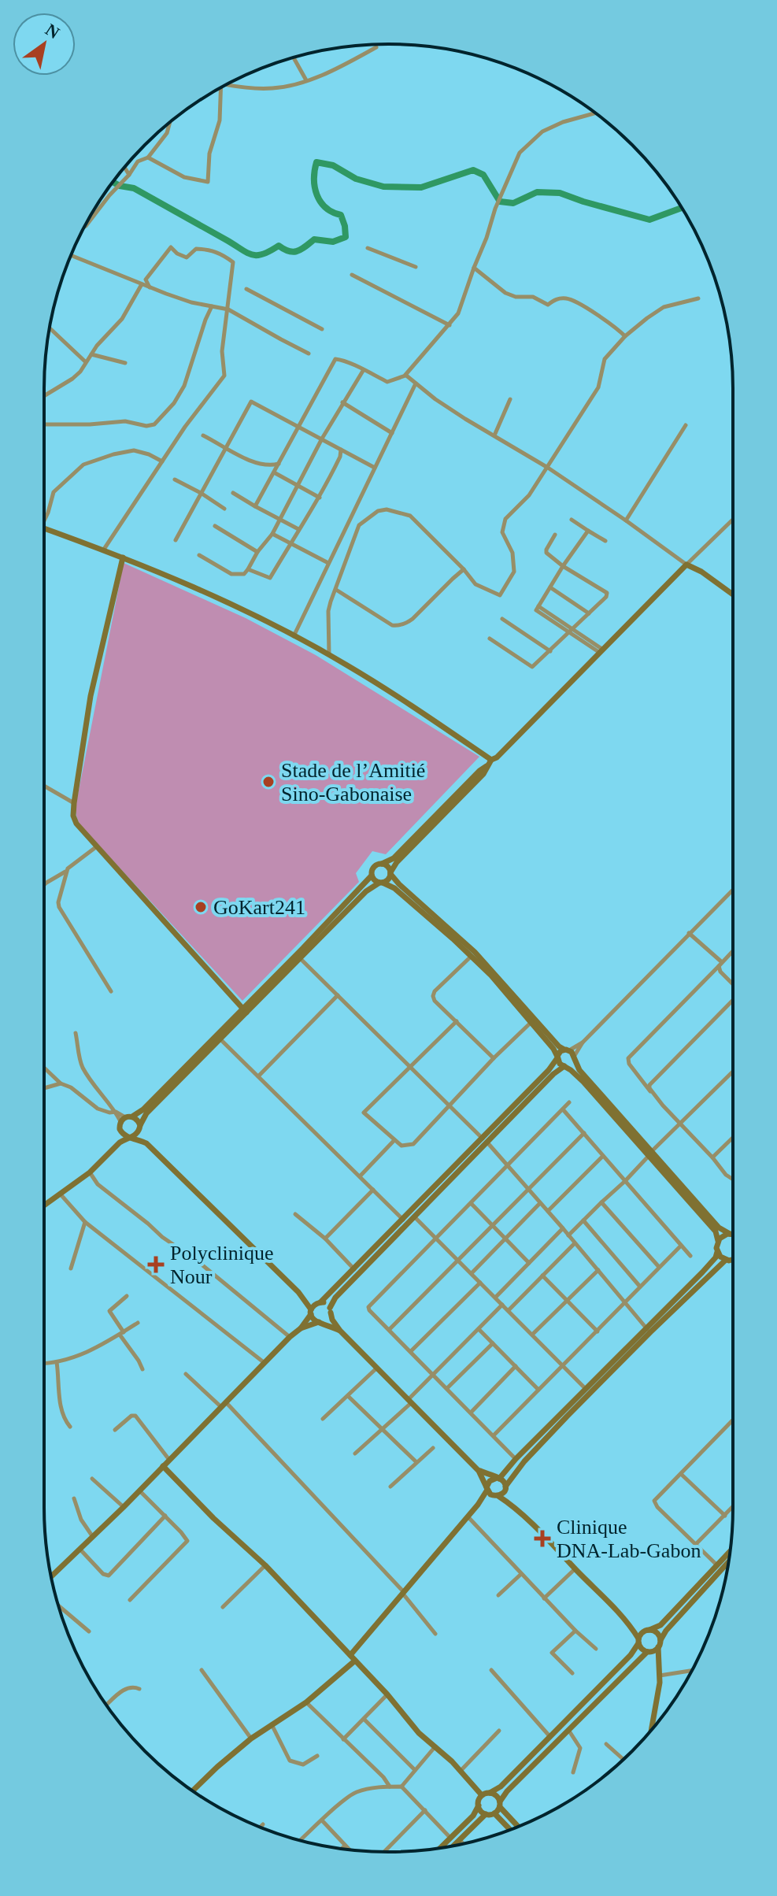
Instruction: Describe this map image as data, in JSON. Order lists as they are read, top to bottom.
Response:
{
  "places": {
    "other": ["Stade de l’Amitié Sino-Gabonaise", "GoKart241"],
    "health": ["Polyclinique Nour", "Clinique DNA-Lab-Gabon"]
  },
  "north": "top right"
}
